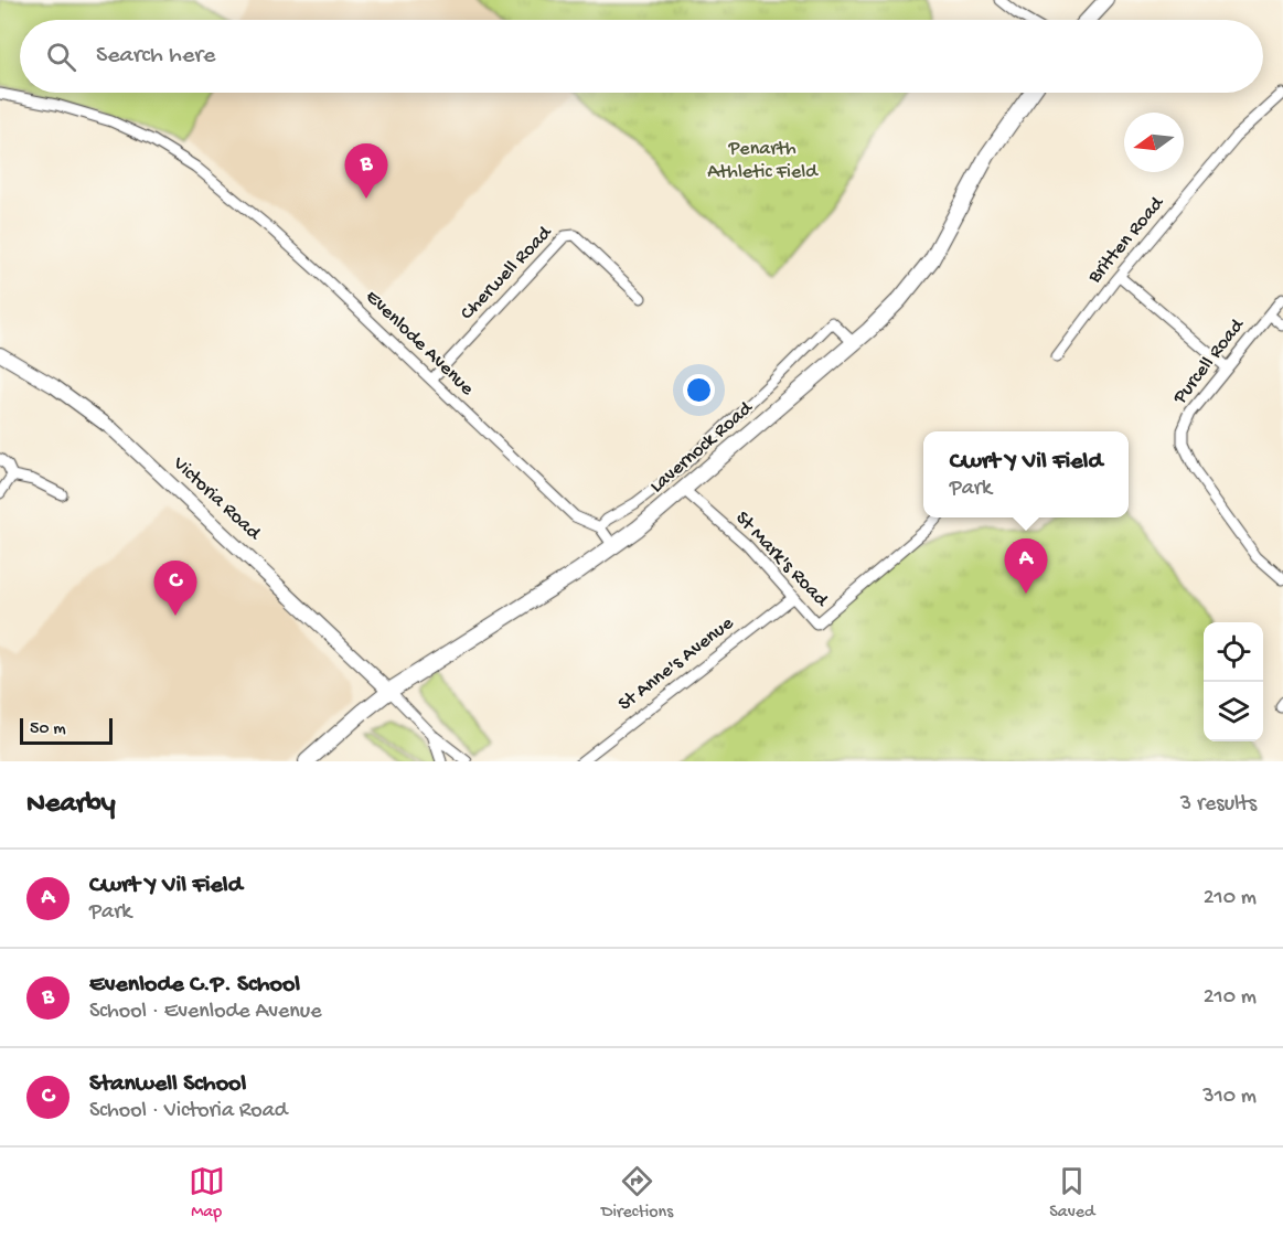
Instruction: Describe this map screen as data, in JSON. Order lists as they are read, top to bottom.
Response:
{
  "streets": {
    "main road": ["Lavernock Road"],
    "street": [
      "Britten Road",
      "Cherwell Road",
      "Evenlode Avenue",
      "Purcell Road",
      "Victoria Road",
      "St Mark's Road",
      "St Anne's Avenue"
    ]
  },
  "crossings": [
    ["Cherwell Road", "Evenlode Avenue"],
    ["Evenlode Avenue", "Lavernock Road"],
    ["Lavernock Road", "Victoria Road"],
    ["Lavernock Road", "St Mark's Road"],
    ["St Mark's Road", "St Anne's Avenue"]
  ],
  "parks": ["Penarth Athletic Field"],
  "scale_bar": "50 m",
  "north": "left",
  "page": {
    "search": "Search here",
    "pins": ["B", "A", "C"],
    "popup": ["Cwrt Y Vil Field", "Park"],
    "scale": "50 m",
    "heading": ["Nearby", "3 results"],
    "list": [
      {
        "mark": "A",
        "name": "Cwrt Y Vil Field",
        "note": "Park",
        "value": "210 m"
      },
      {
        "mark": "B",
        "name": "Evenlode C.P. School",
        "note": "School · Evenlode Avenue",
        "value": "210 m"
      },
      {
        "mark": "C",
        "name": "Stanwell School",
        "note": "School · Victoria Road",
        "value": "310 m"
      }
    ],
    "nav": ["Map", "Directions", "Saved"]
  }
}
